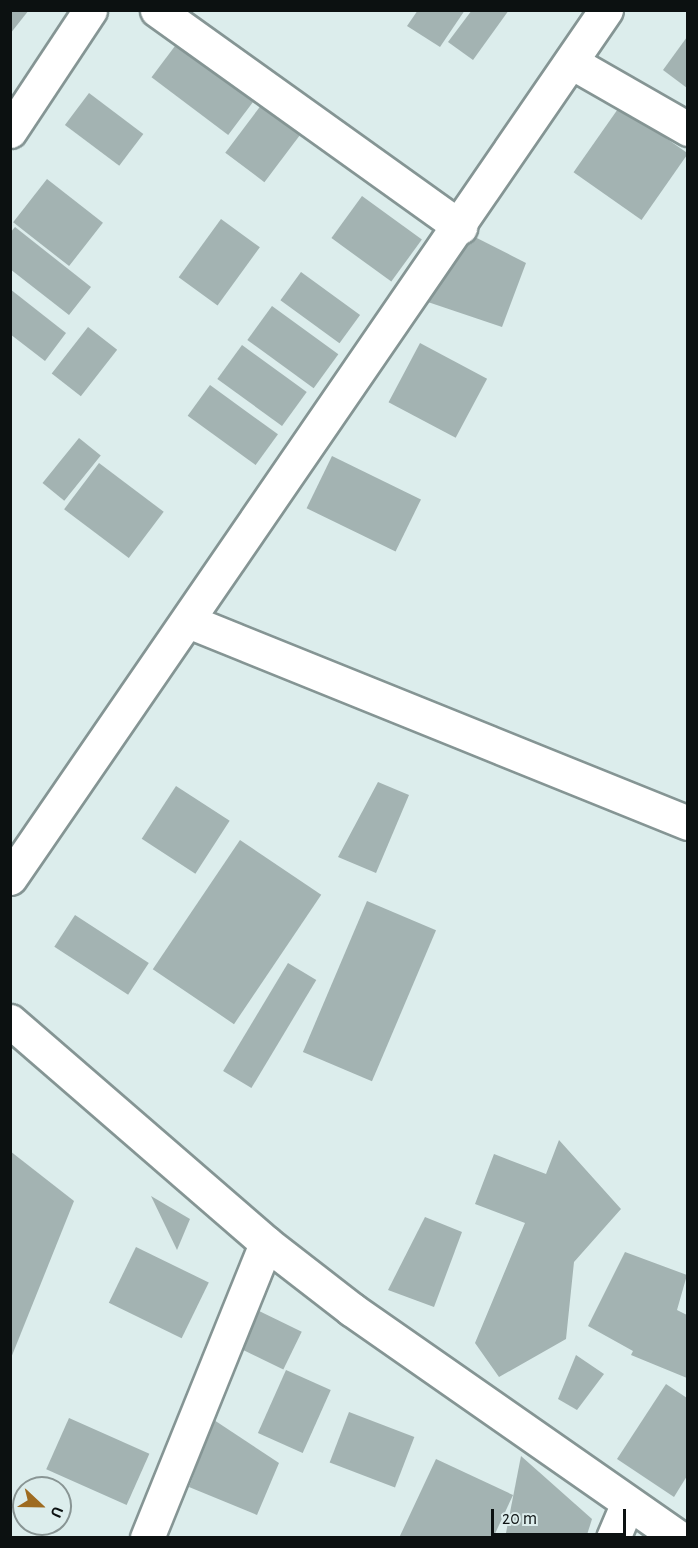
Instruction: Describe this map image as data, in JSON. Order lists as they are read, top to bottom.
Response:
{
  "scale_bar": "20 m",
  "north": "right"
}
